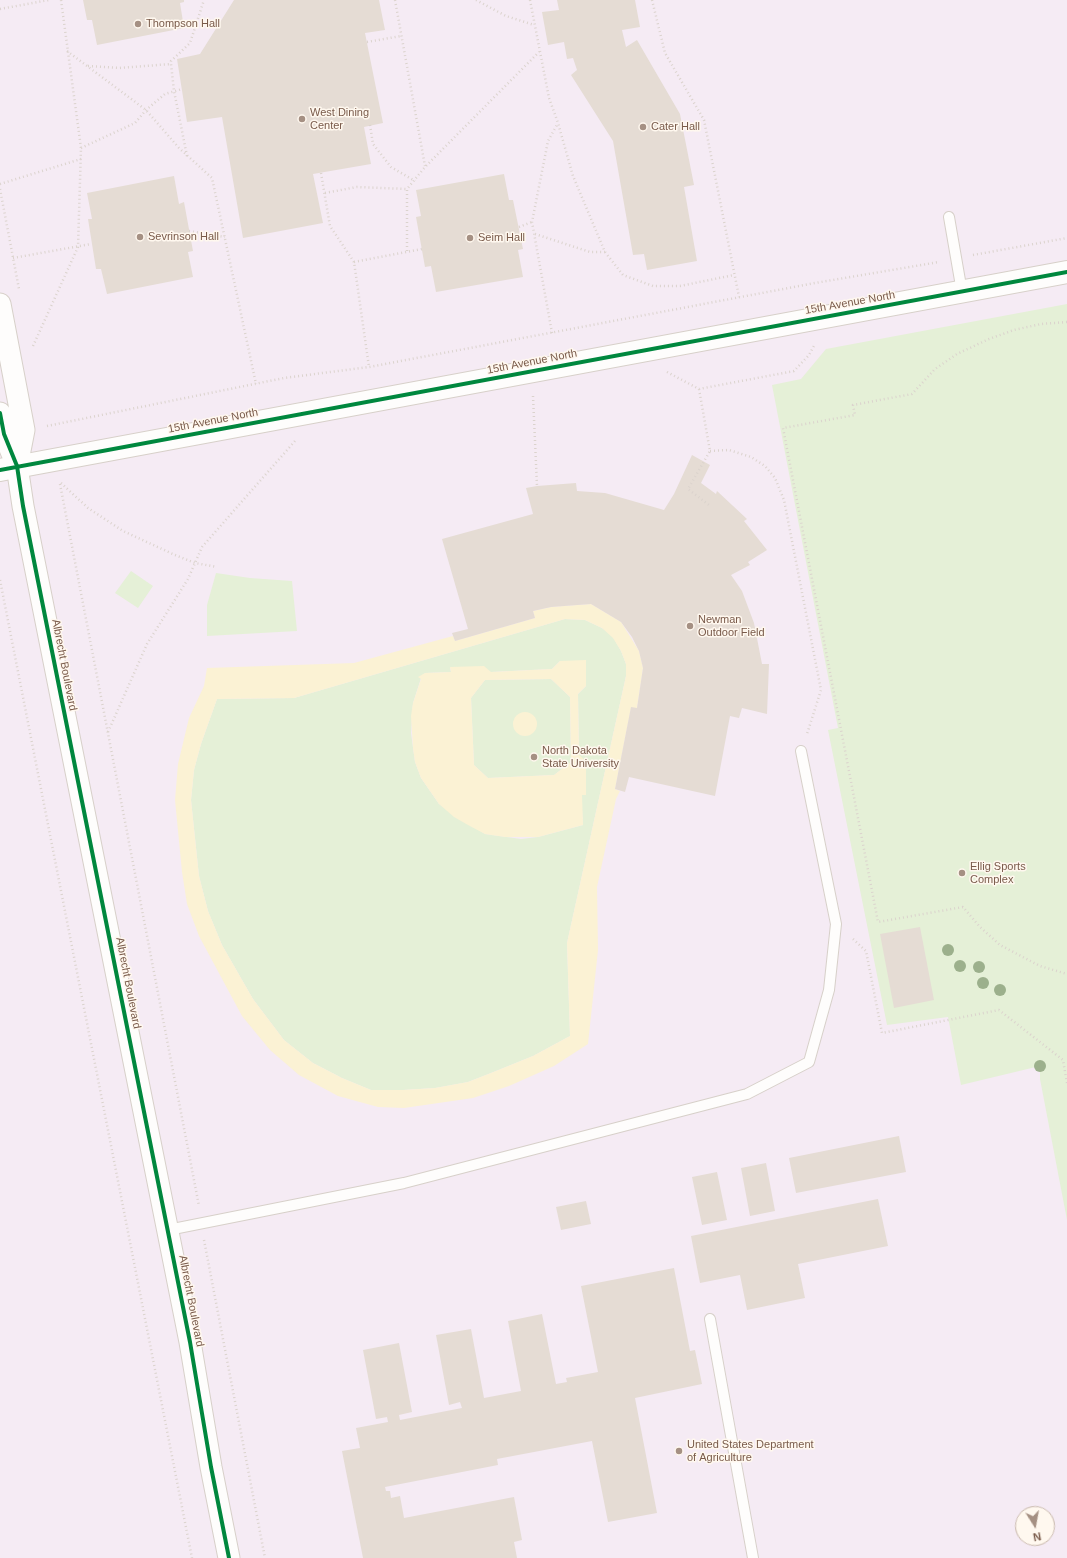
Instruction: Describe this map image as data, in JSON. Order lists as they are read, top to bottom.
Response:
{
  "streets": {
    "street": ["15th Avenue North", "Albrecht Boulevard"]
  },
  "crossings": [
    ["15th Avenue North", "Albrecht Boulevard"]
  ],
  "places": [
    "Thompson Hall",
    "West Dining Center",
    "Cater Hall",
    "Sevrinson Hall",
    "Seim Hall",
    "Newman Outdoor Field",
    "North Dakota State University",
    "Ellig Sports Complex",
    "United States Department of Agriculture"
  ],
  "north": "bottom"
}
